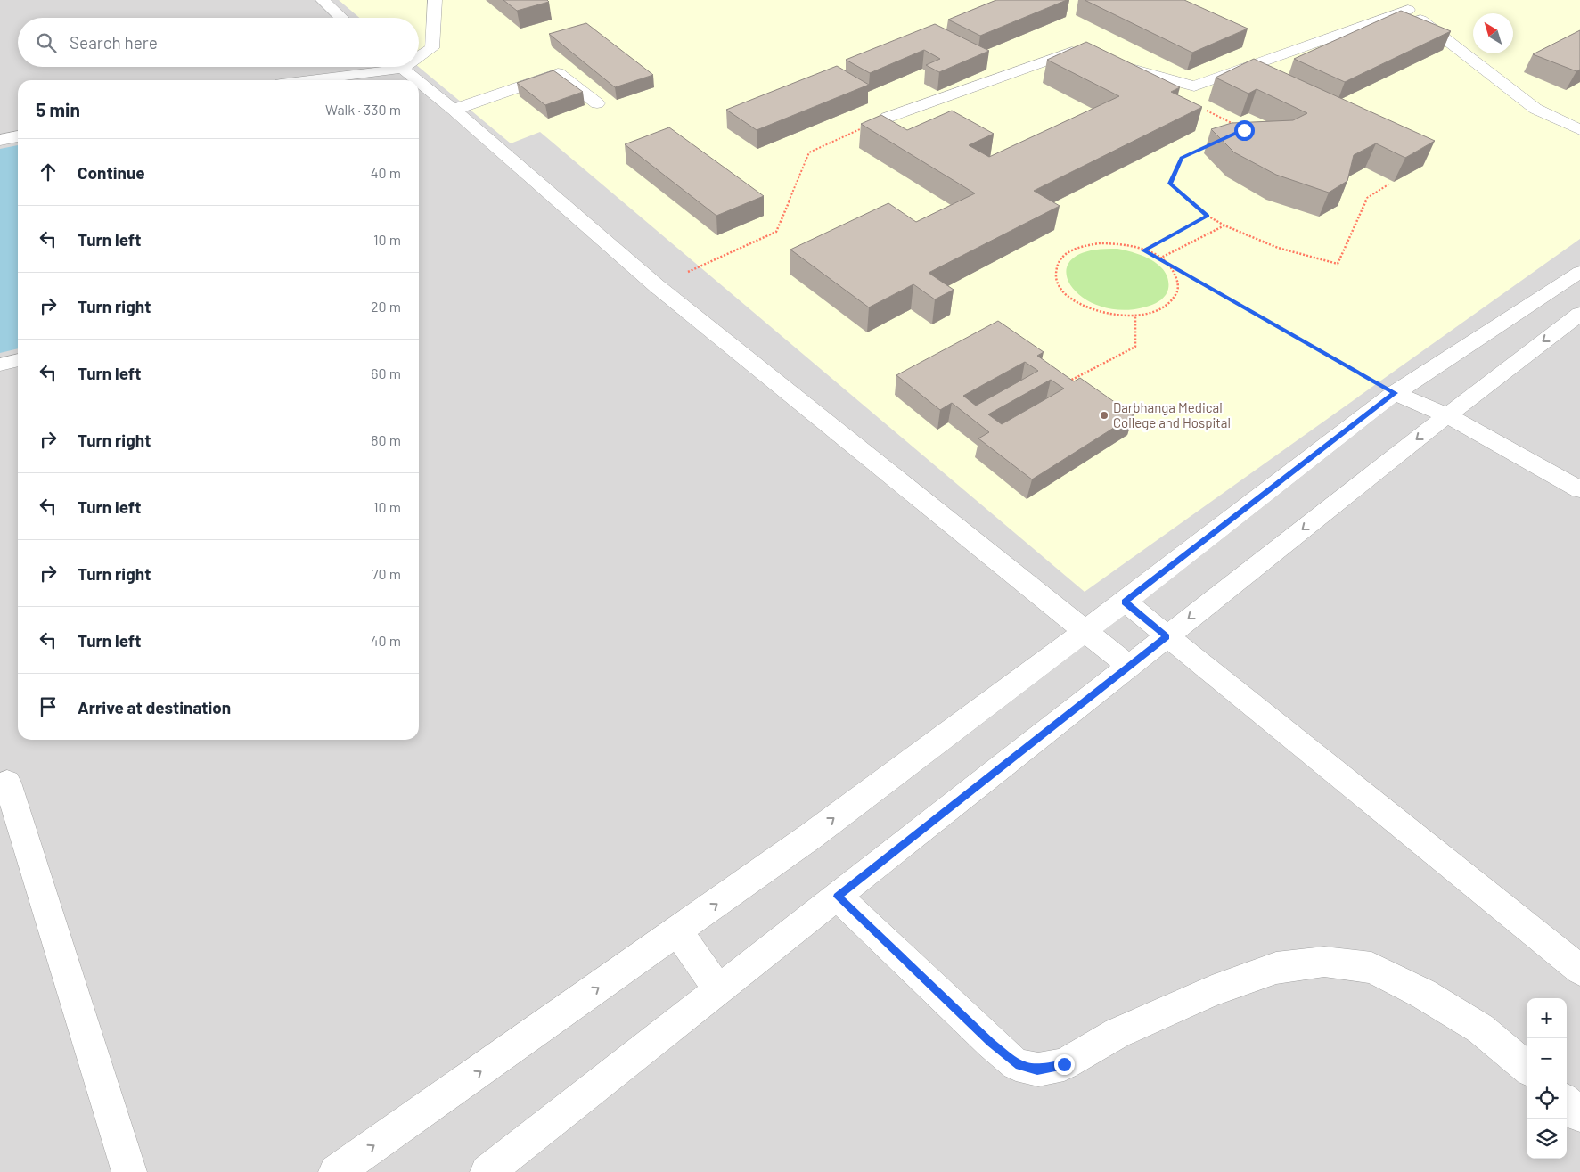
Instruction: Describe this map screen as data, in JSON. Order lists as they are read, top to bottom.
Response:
{
  "places": ["Darbhanga Medical College and Hospital"],
  "north": "top left",
  "page": {
    "search": "Search here",
    "heading": ["5 min", "Walk · 330 m"],
    "list": [
      ["Continue", "40 m"],
      ["Turn left", "10 m"],
      ["Turn right", "20 m"],
      ["Turn left", "60 m"],
      ["Turn right", "80 m"],
      ["Turn left", "10 m"],
      ["Turn right", "70 m"],
      ["Turn left", "40 m"],
      "Arrive at destination"
    ],
    "map_buttons": ["+", "−"]
  }
}
